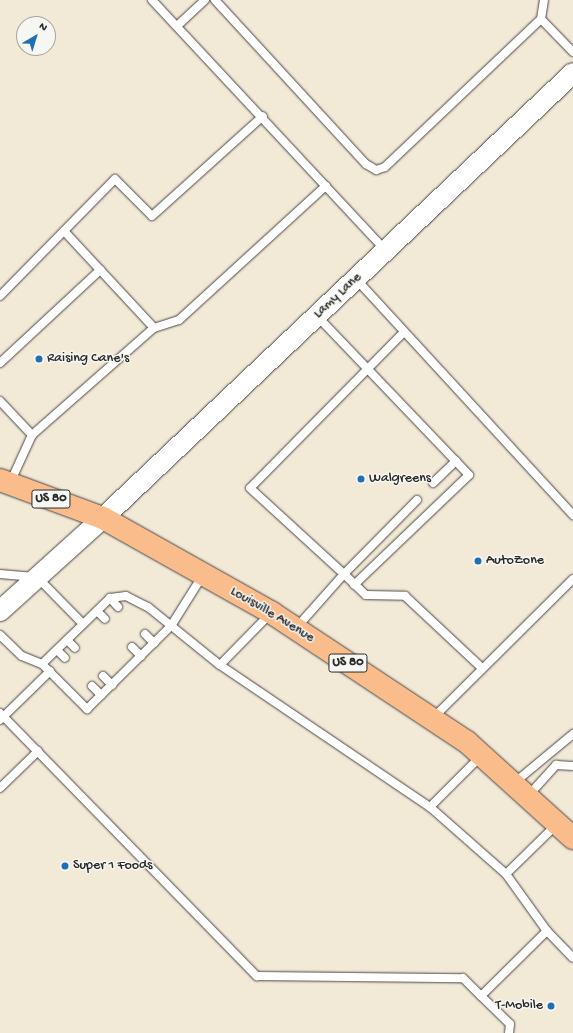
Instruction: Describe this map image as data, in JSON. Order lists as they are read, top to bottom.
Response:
{
  "streets": {
    "main road": ["US 80", "Louisville Avenue"],
    "street": ["Lamy Lane"]
  },
  "crossings": [
    ["Lamy Lane", "Louisville Avenue"]
  ],
  "places": [
    "Raising Cane's",
    "Walgreens",
    "AutoZone",
    "Super 1 Foods",
    "T-Mobile"
  ],
  "north": "top right"
}
